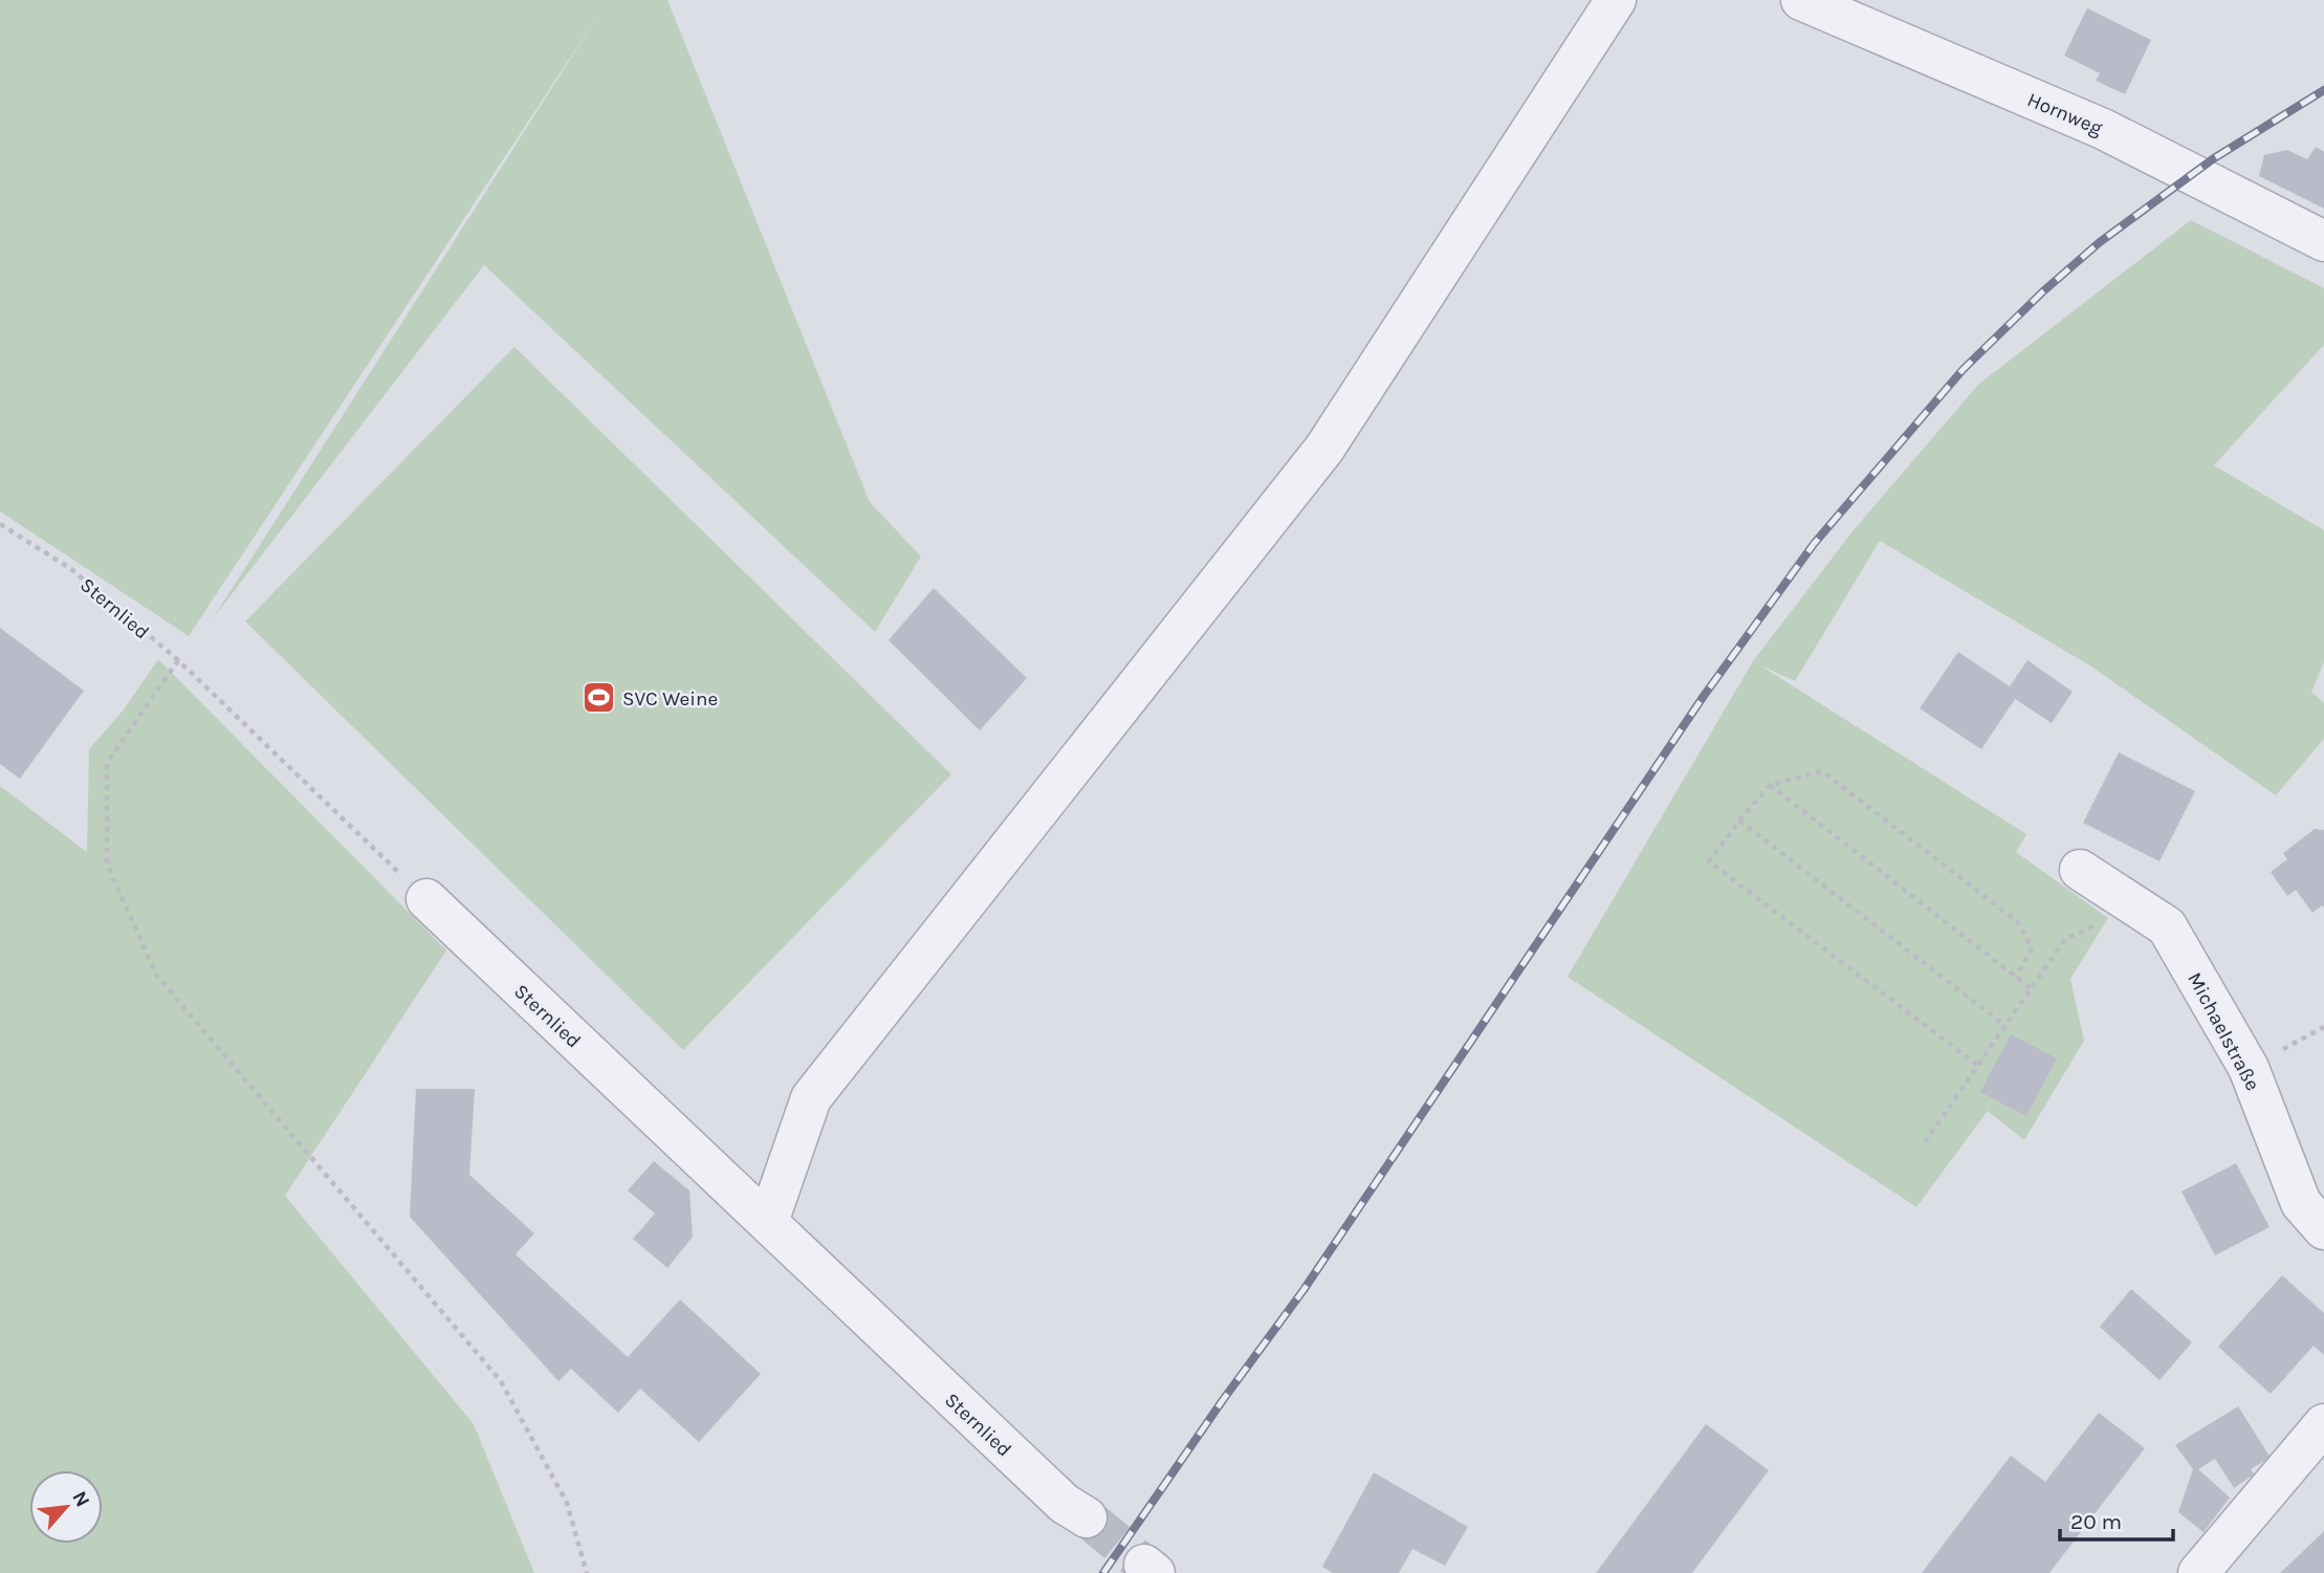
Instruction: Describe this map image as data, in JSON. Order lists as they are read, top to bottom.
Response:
{
  "streets": {
    "street": ["Hornweg", "Sternlied", "Michaelstraße"]
  },
  "places": {
    "sports": ["SVC Weine"]
  },
  "scale_bar": "20 m",
  "north": "top right"
}
